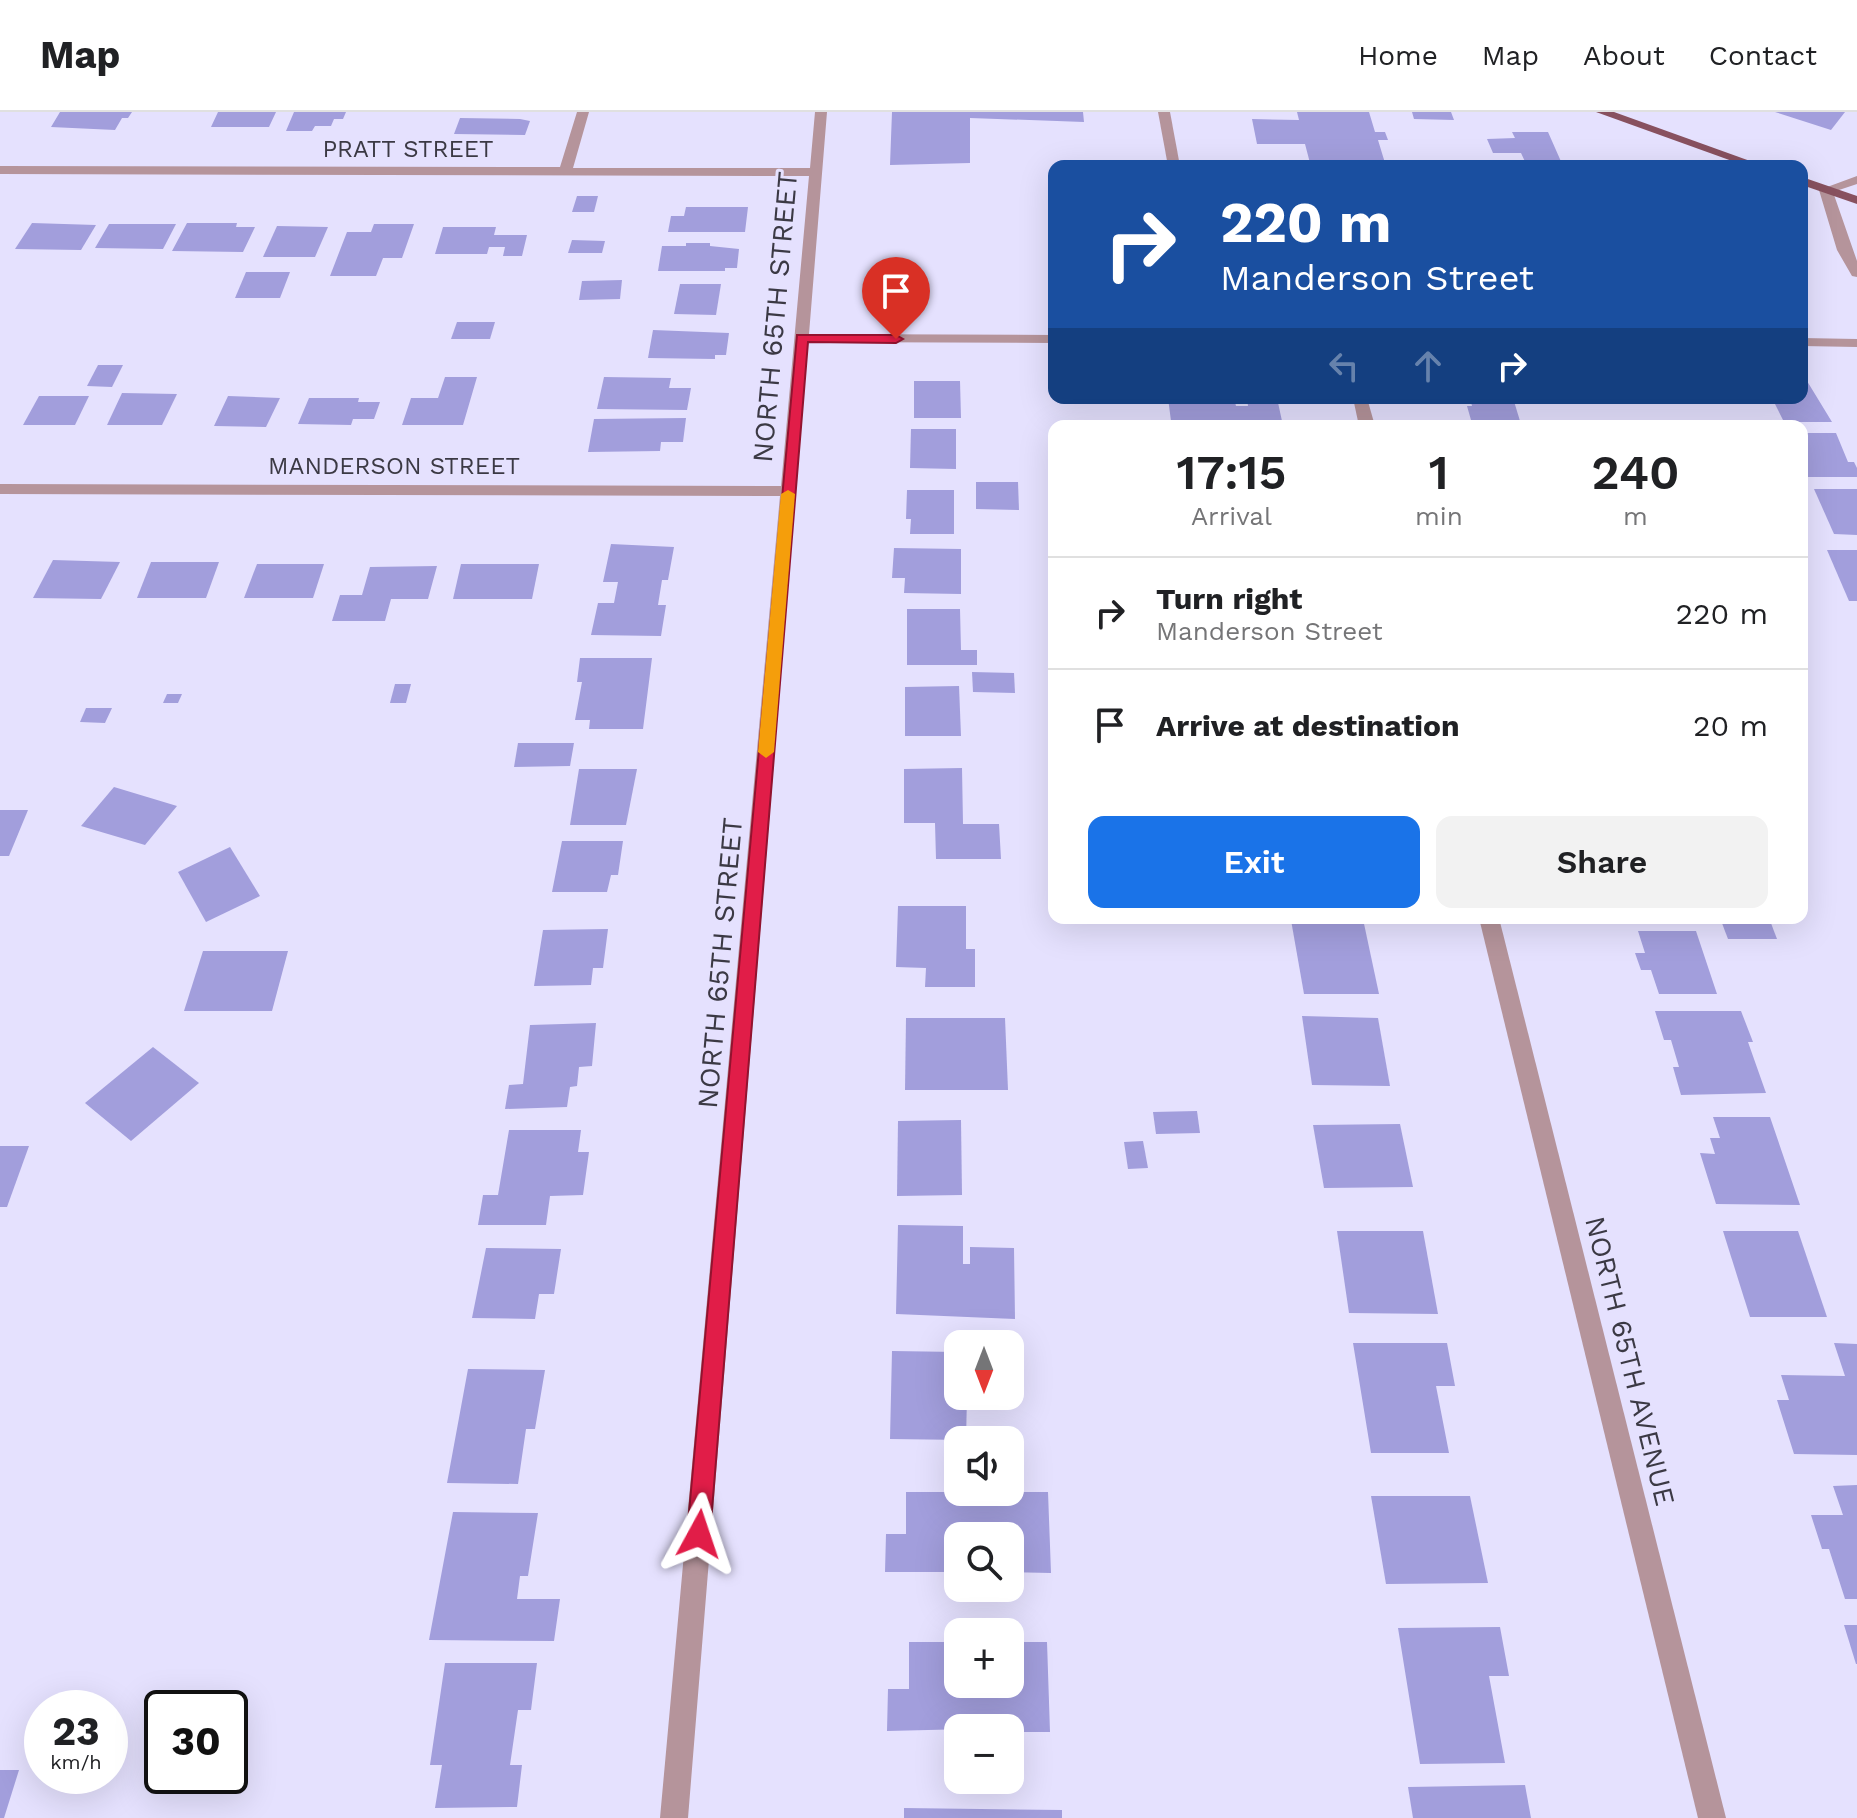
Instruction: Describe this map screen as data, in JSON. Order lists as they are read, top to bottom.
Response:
{
  "streets": {
    "street": [
      "PRATT STREET",
      "NORTH 65TH STREET",
      "MANDERSON STREET",
      "NORTH 65TH AVENUE"
    ]
  },
  "crossings": [
    ["PRATT STREET", "NORTH 65TH STREET"],
    ["NORTH 65TH STREET", "MANDERSON STREET"]
  ],
  "north": "bottom",
  "page": {
    "header": "Map",
    "nav": [
      "Home",
      "Map",
      "About",
      "Contact"
    ],
    "turn": ["220 m", "Manderson Street"],
    "eta": [
      "17:15",
      "Arrival",
      "1",
      "min",
      "240",
      "m"
    ],
    "list": [
      {
        "name": "Turn right",
        "note": "Manderson Street",
        "value": "220 m"
      },
      {
        "name": "Arrive at destination",
        "value": "20 m"
      }
    ],
    "buttons": ["Exit", "Share"],
    "map_buttons": ["+", "−"],
    "speed": "23 km/h",
    "limit": "30"
  }
}
